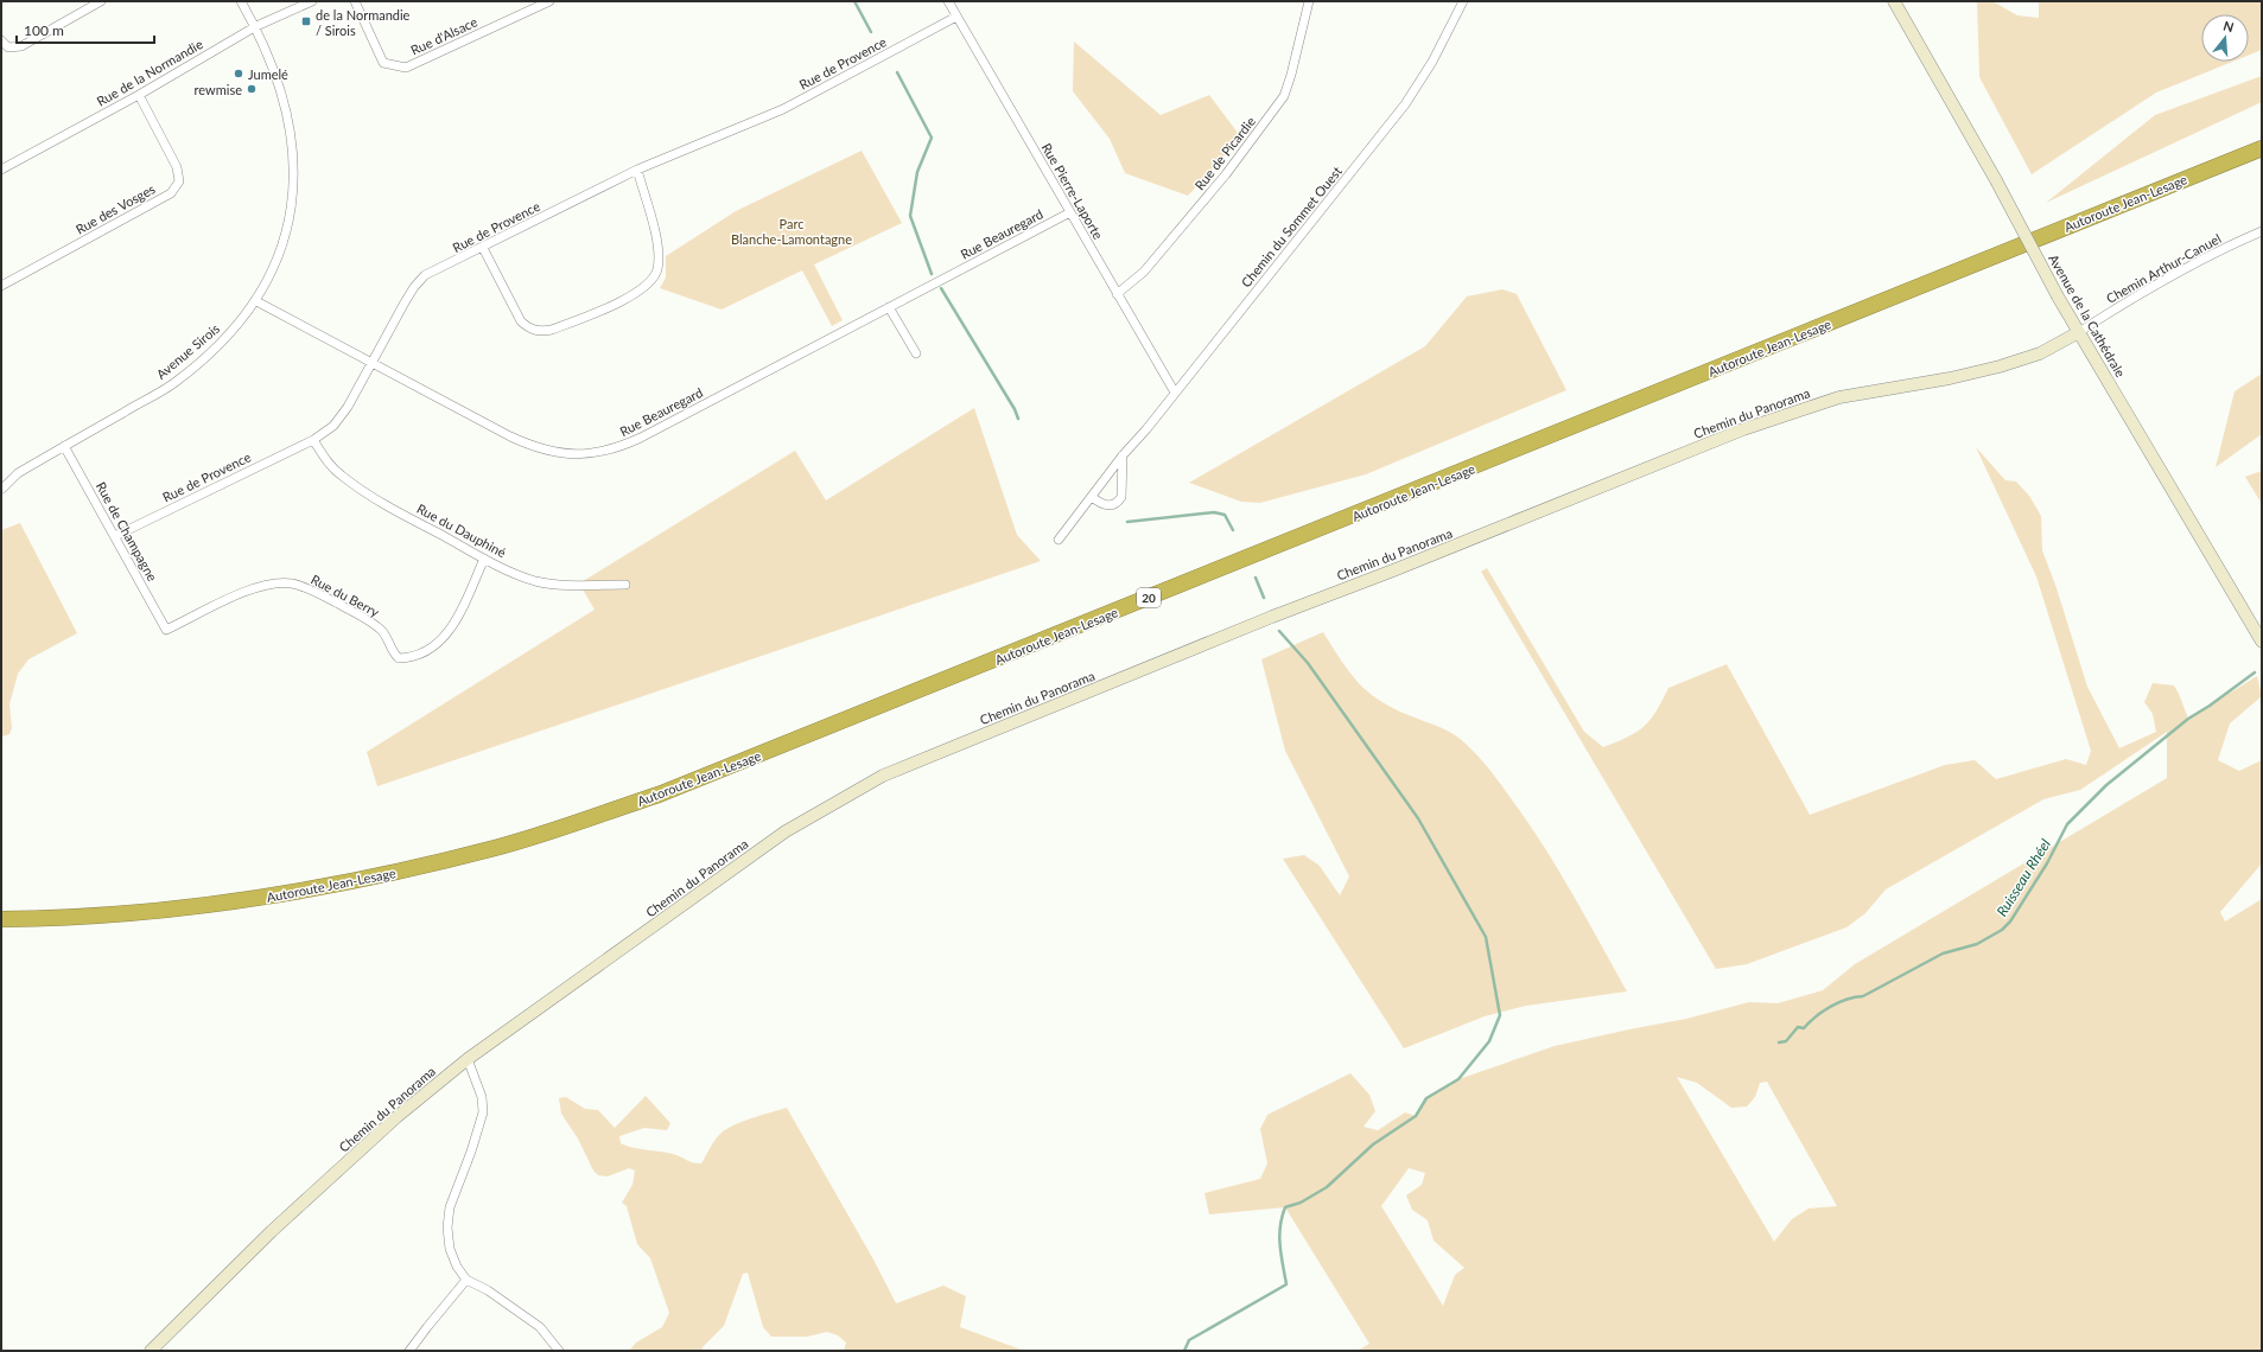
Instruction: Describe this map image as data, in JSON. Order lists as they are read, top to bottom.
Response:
{
  "streets": {
    "highway": ["Autoroute Jean-Lesage", "20"],
    "street": [
      "Rue d'Alsace",
      "Rue de Provence",
      "Rue de la Normandie",
      "Rue de Picardie",
      "Rue Pierre-Laporte",
      "Rue des Vosges",
      "Chemin du Sommet Ouest",
      "Rue Beauregard",
      "Chemin Arthur-Canuel",
      "Avenue de la Cathédrale",
      "Avenue Sirois",
      "Chemin du Panorama",
      "Rue du Dauphiné",
      "Rue de Champagne",
      "Rue du Berry"
    ]
  },
  "crossings": [
    ["Rue de Provence", "Rue Pierre-Laporte"],
    ["Rue de Provence", "Rue Beauregard"],
    ["Rue de Provence", "Rue du Dauphiné"],
    ["Rue de Provence", "Rue de Champagne"],
    ["Rue de la Normandie", "Rue des Vosges"],
    ["Rue de la Normandie", "Avenue Sirois"],
    ["Rue de Picardie", "Rue Pierre-Laporte"],
    ["Rue Pierre-Laporte", "Chemin du Sommet Ouest"],
    ["Rue Pierre-Laporte", "Rue Beauregard"],
    ["Rue Beauregard", "Avenue Sirois"],
    ["Chemin Arthur-Canuel", "Avenue de la Cathédrale"],
    ["Chemin Arthur-Canuel", "Chemin du Panorama"],
    ["Avenue de la Cathédrale", "Chemin du Panorama"],
    ["Avenue Sirois", "Rue de Champagne"],
    ["Rue du Dauphiné", "Rue du Berry"],
    ["Rue de Champagne", "Rue du Berry"]
  ],
  "water": ["Ruisseau Rhéel"],
  "parks": ["Parc Blanche-Lamontagne"],
  "places": {
    "transit": ["de la Normandie / Sirois"],
    "other": ["Jumelé", "rewmise"]
  },
  "scale_bar": "100 m",
  "north": "top"
}
